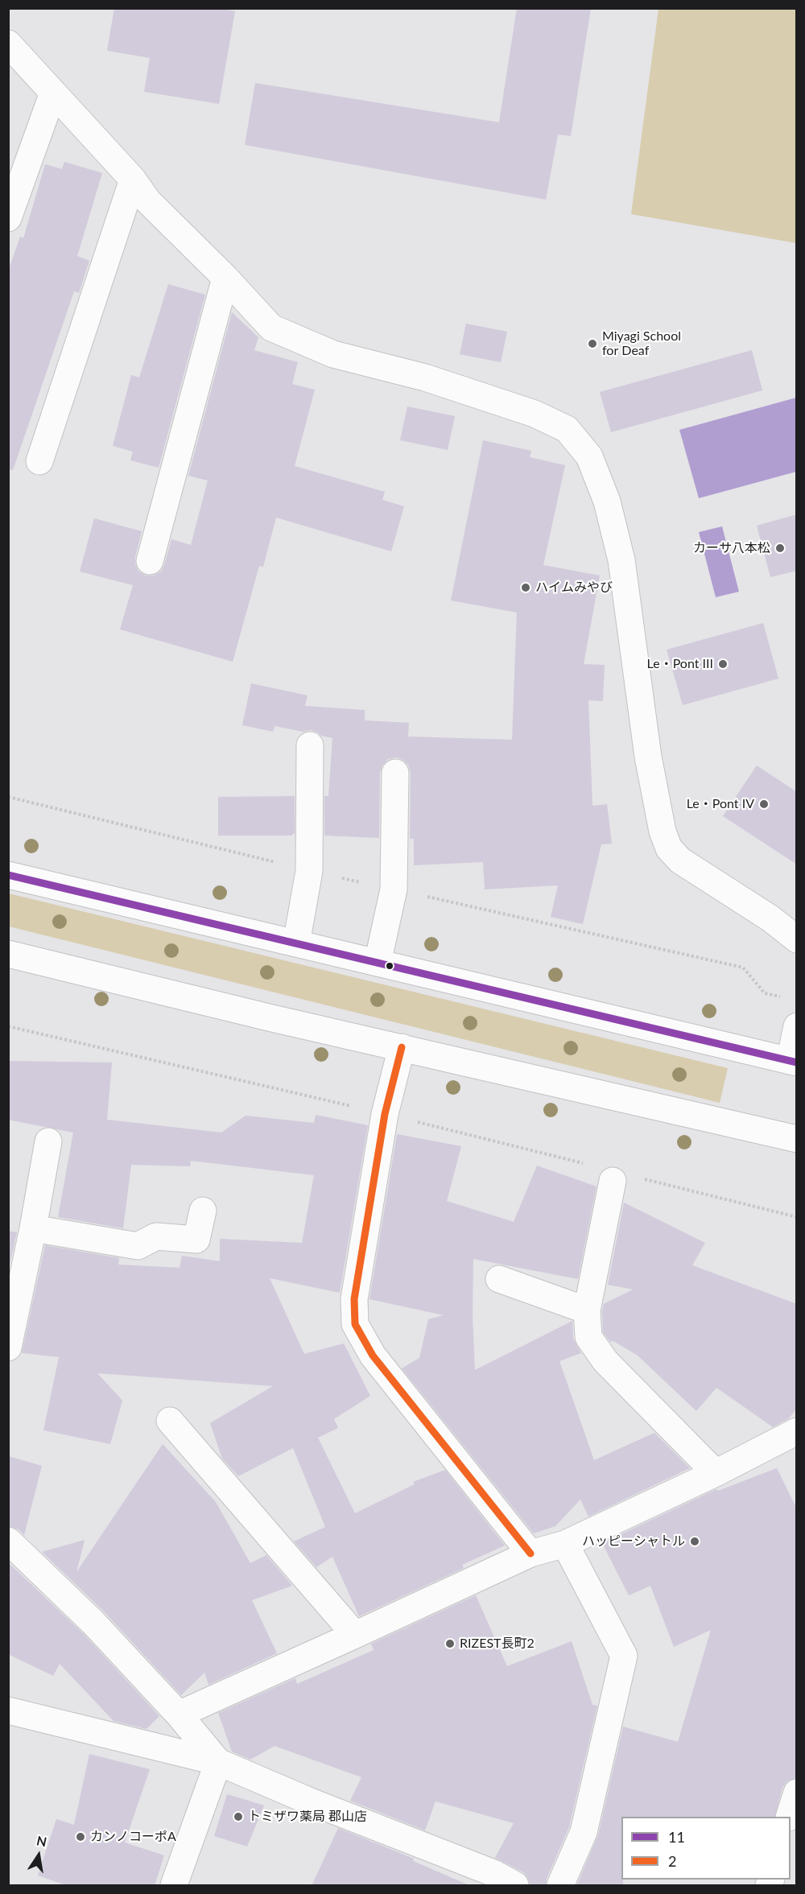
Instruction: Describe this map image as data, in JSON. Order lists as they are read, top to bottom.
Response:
{
  "places": [
    "Miyagi School for Deaf",
    "カーサ八本松",
    "ハイムみやび",
    "Le・Pont III",
    "Le・Pont IV",
    "ハッピーシャトル",
    "RIZEST長町2",
    "トミザワ薬局 郡山店",
    "カンノコーポA"
  ],
  "lines": ["transit line 11", "transit line 2"],
  "legend": ["11", "2"],
  "north": "top"
}
